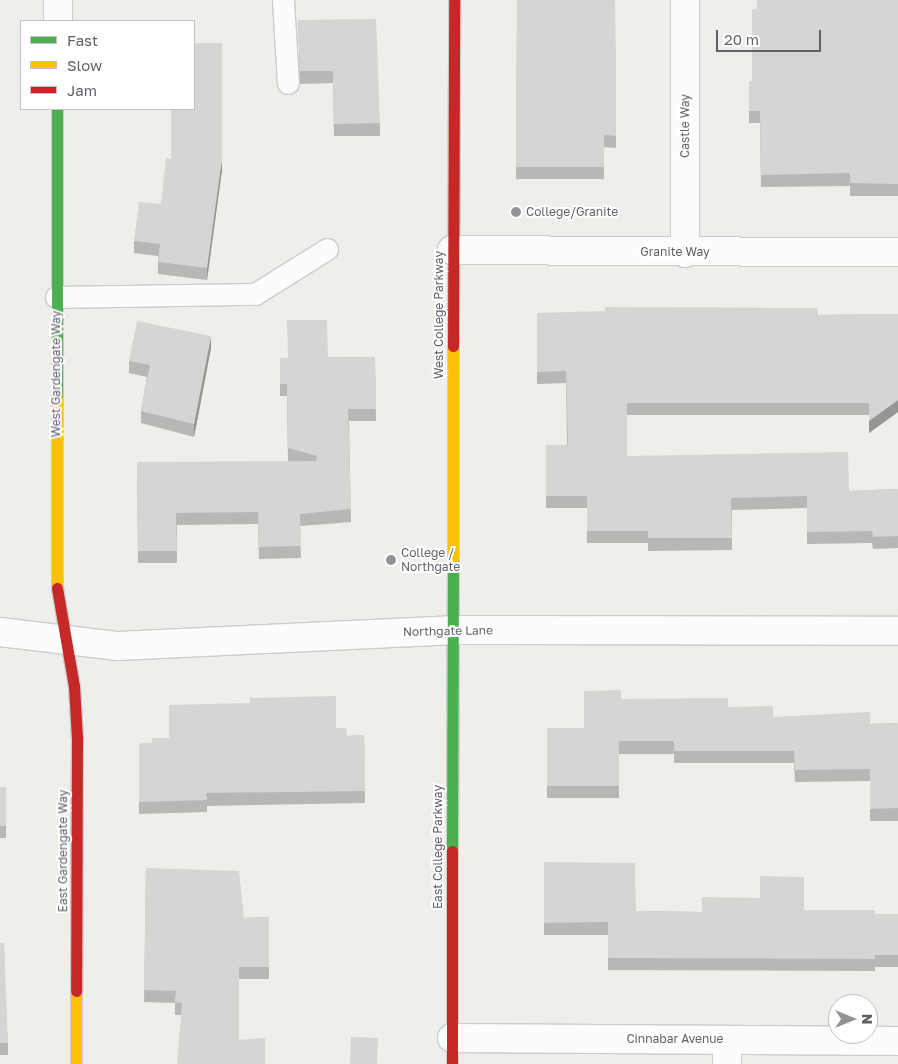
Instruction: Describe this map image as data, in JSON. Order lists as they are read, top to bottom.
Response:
{
  "streets": {
    "main road": [
      "West College Parkway",
      "West Gardengate Way",
      "East College Parkway",
      "East Gardengate Way"
    ],
    "street": [
      "Castle Way",
      "Granite Way",
      "Northgate Lane",
      "Cinnabar Avenue"
    ]
  },
  "crossings": [
    ["Castle Way", "Granite Way"],
    ["Granite Way", "West College Parkway"],
    ["West College Parkway", "Northgate Lane"],
    ["West College Parkway", "East College Parkway"],
    ["West Gardengate Way", "Northgate Lane"],
    ["West Gardengate Way", "East Gardengate Way"],
    ["Northgate Lane", "East College Parkway"],
    ["Northgate Lane", "East Gardengate Way"],
    ["East College Parkway", "Cinnabar Avenue"]
  ],
  "places": ["College/Granite", "College / Northgate"],
  "legend": ["Fast", "Slow", "Jam"],
  "scale_bar": "20 m",
  "north": "right"
}
